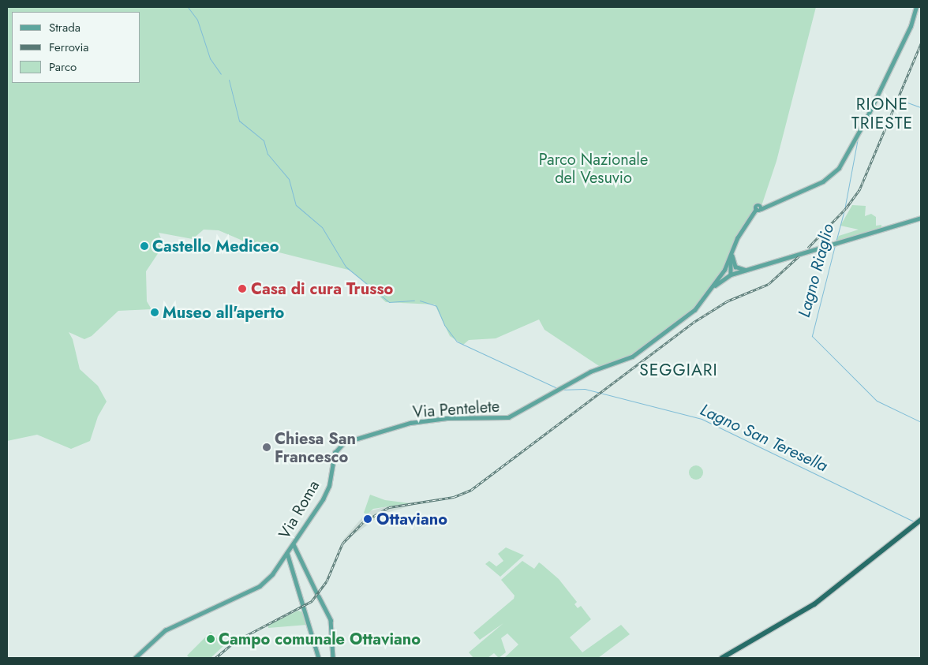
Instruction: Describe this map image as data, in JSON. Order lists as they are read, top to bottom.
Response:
{
  "streets": {
    "main road": ["Via Pentelete", "Via Roma"]
  },
  "crossings": [
    ["Via Pentelete", "Via Roma"]
  ],
  "districts": ["RIONE TRIESTE", "SEGGIARI"],
  "water": ["Lagno Riaglio", "Lagno San Teresella"],
  "parks": ["Parco Nazionale del Vesuvio"],
  "places": [
    "Castello Mediceo",
    "Casa di cura Trusso",
    "Museo all'aperto",
    "Chiesa San Francesco",
    "Ottaviano",
    "Campo comunale Ottaviano"
  ],
  "legend": ["Strada", "Ferrovia", "Parco"]
}
